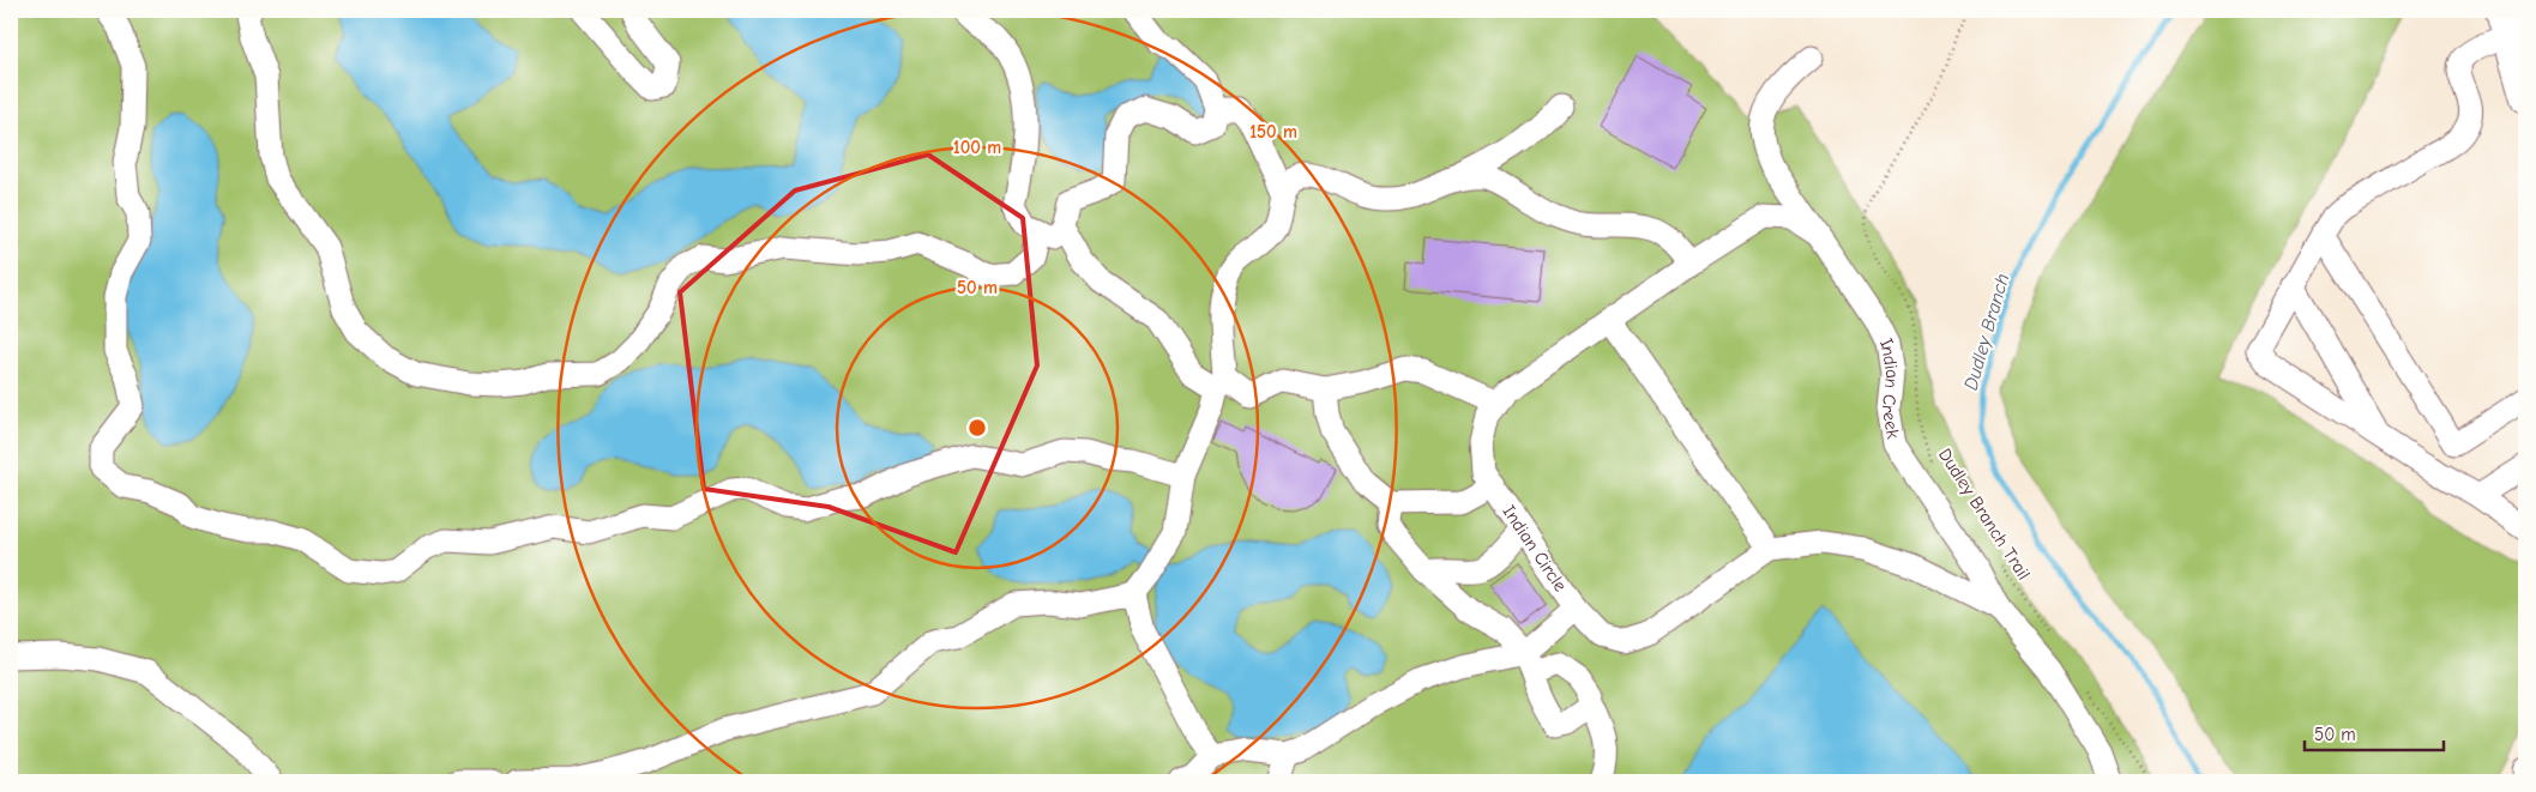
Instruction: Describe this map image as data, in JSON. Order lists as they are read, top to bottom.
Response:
{
  "streets": {
    "lane": ["Indian Creek", "Indian Circle"],
    "path": ["Dudley Branch Trail"]
  },
  "crossings": [
    ["Indian Creek", "Indian Circle"]
  ],
  "water": ["Dudley Branch"],
  "scale_bar": "50 m",
  "rings": ["150 m", "100 m", "50 m"]
}
